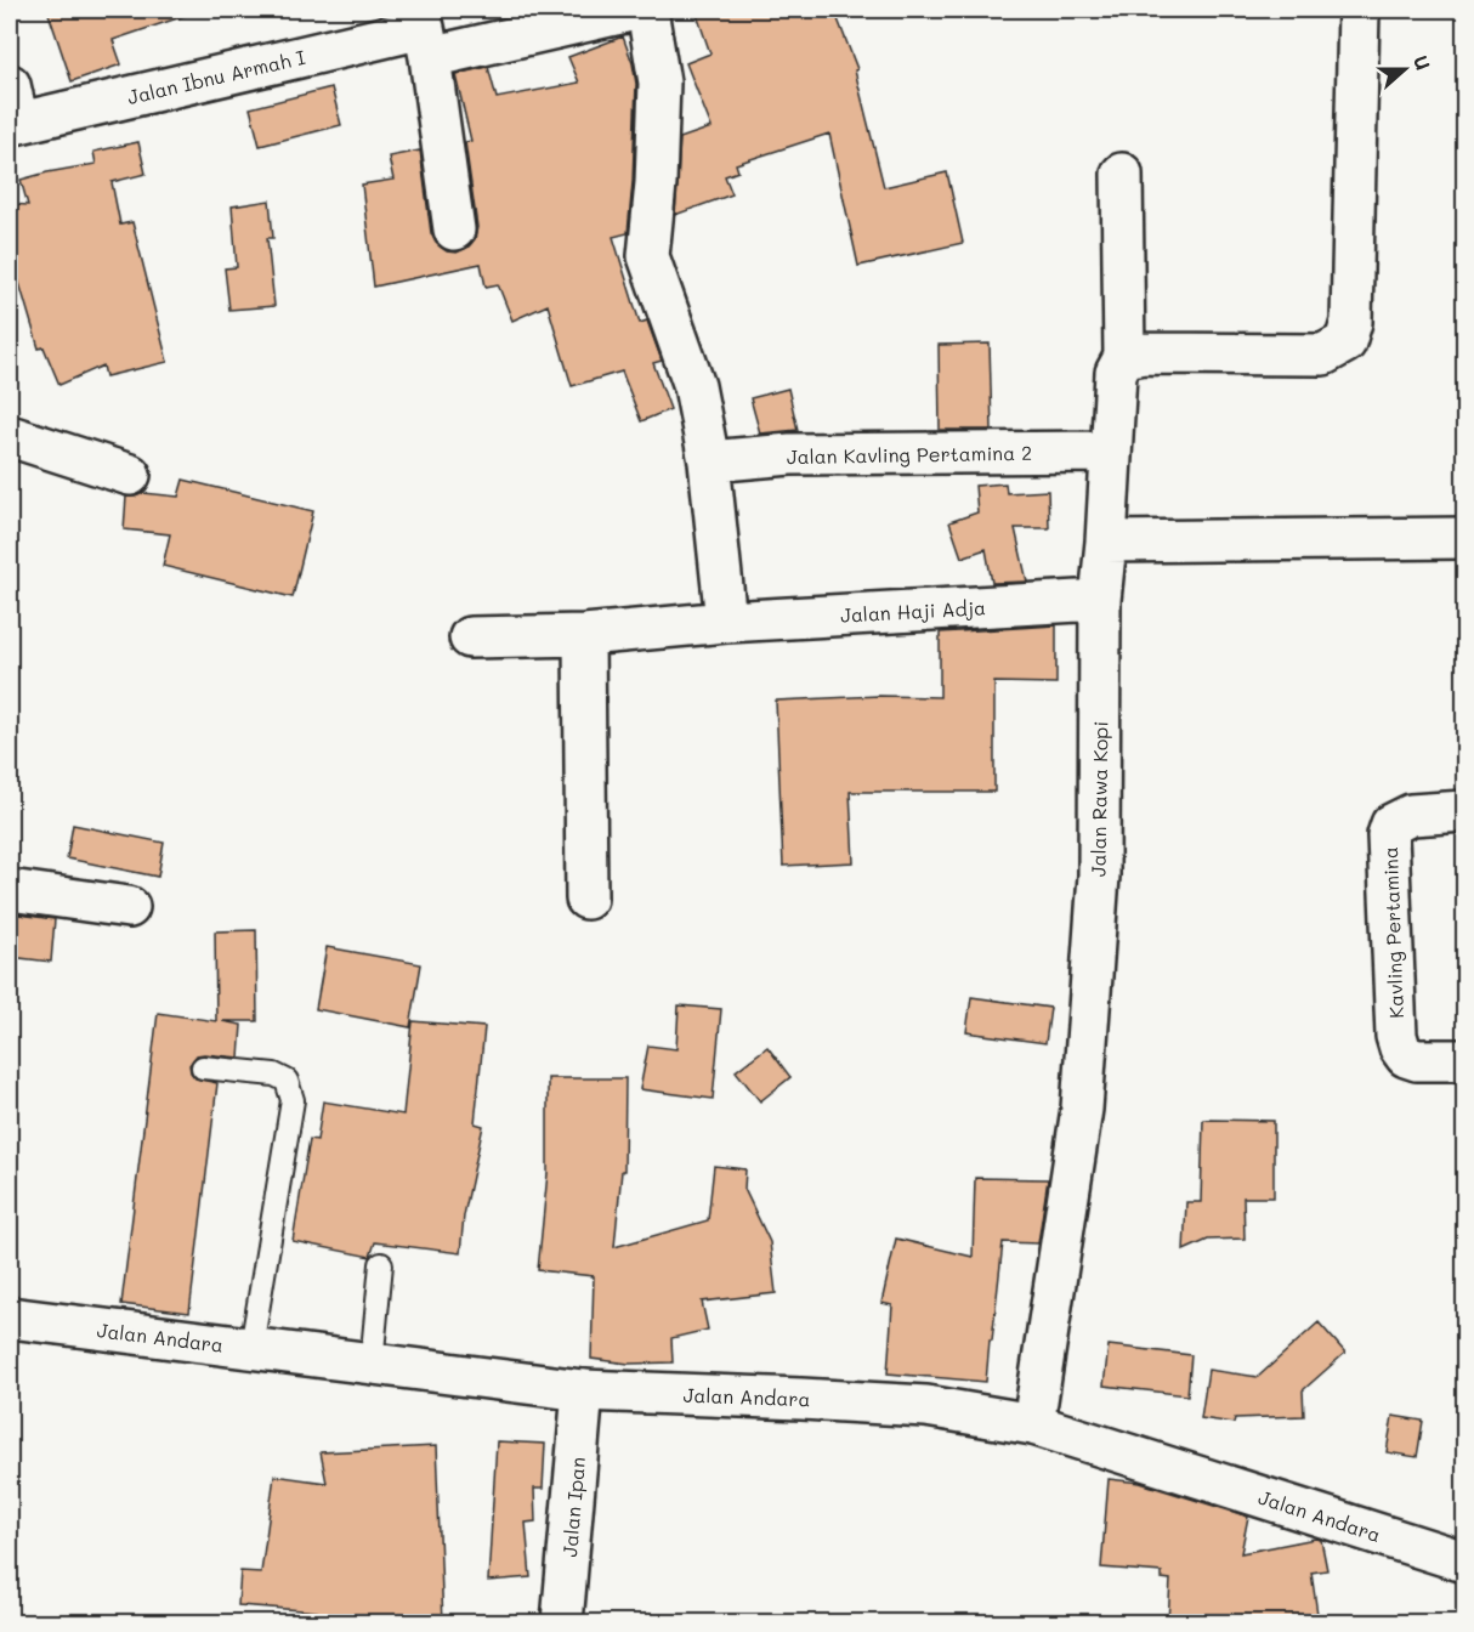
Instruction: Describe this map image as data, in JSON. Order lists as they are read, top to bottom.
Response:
{
  "streets": {
    "street": [
      "Jalan Ibnu Armah I",
      "Jalan Kavling Pertamina 2",
      "Jalan Haji Adja",
      "Jalan Rawa Kopi",
      "Kavling Pertamina",
      "Jalan Andara",
      "Jalan Ipan"
    ]
  },
  "crossings": [
    ["Jalan Kavling Pertamina 2", "Jalan Rawa Kopi"],
    ["Jalan Haji Adja", "Jalan Rawa Kopi"],
    ["Jalan Rawa Kopi", "Jalan Andara"],
    ["Jalan Andara", "Jalan Ipan"]
  ],
  "north": "right"
}
